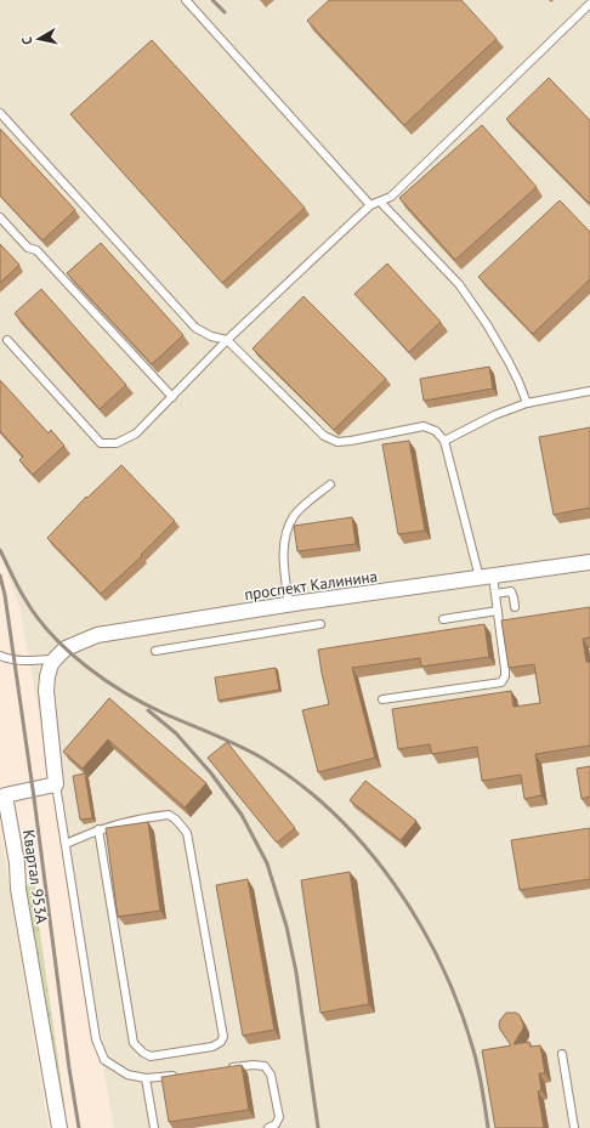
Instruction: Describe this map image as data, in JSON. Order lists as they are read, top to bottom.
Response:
{
  "streets": {
    "street": ["проспект Калинина", "Квартал 953А"]
  },
  "north": "left"
}
